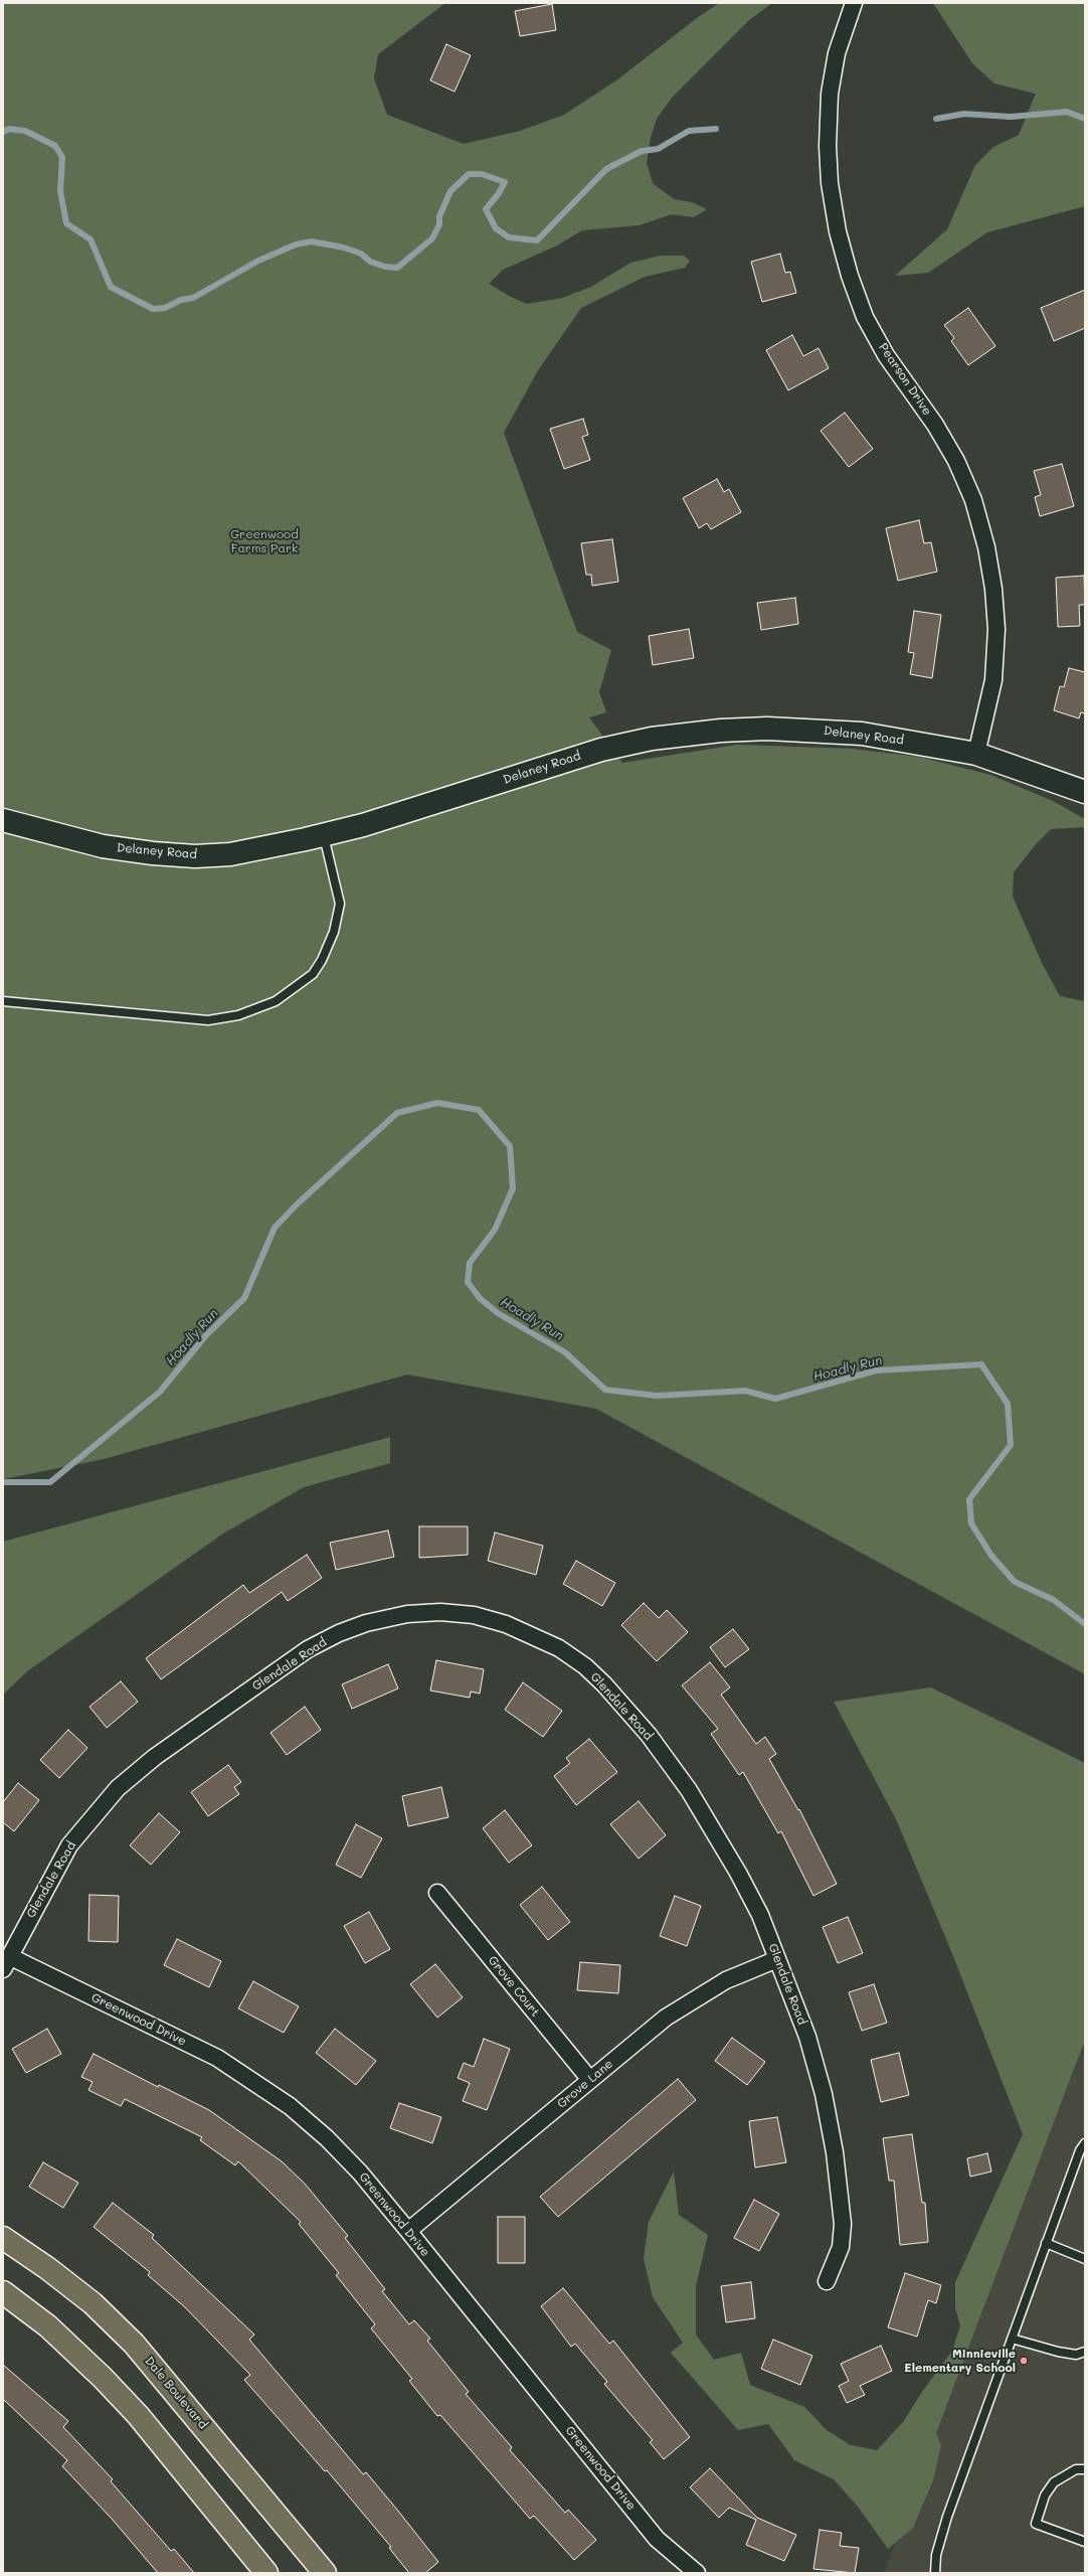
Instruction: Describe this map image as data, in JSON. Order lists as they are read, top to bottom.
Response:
{
  "streets": {
    "main road": ["Dale Boulevard"],
    "street": [
      "Pearson Drive",
      "Delaney Road",
      "Glendale Road",
      "Grove Court",
      "Greenwood Drive",
      "Grove Lane"
    ]
  },
  "crossings": [
    ["Pearson Drive", "Delaney Road"],
    ["Glendale Road", "Greenwood Drive"],
    ["Glendale Road", "Grove Lane"],
    ["Grove Court", "Grove Lane"],
    ["Greenwood Drive", "Grove Lane"]
  ],
  "water": ["Hoadly Run"],
  "parks": ["Greenwood Farms Park"],
  "places": ["Minnieville Elementary School"]
}
